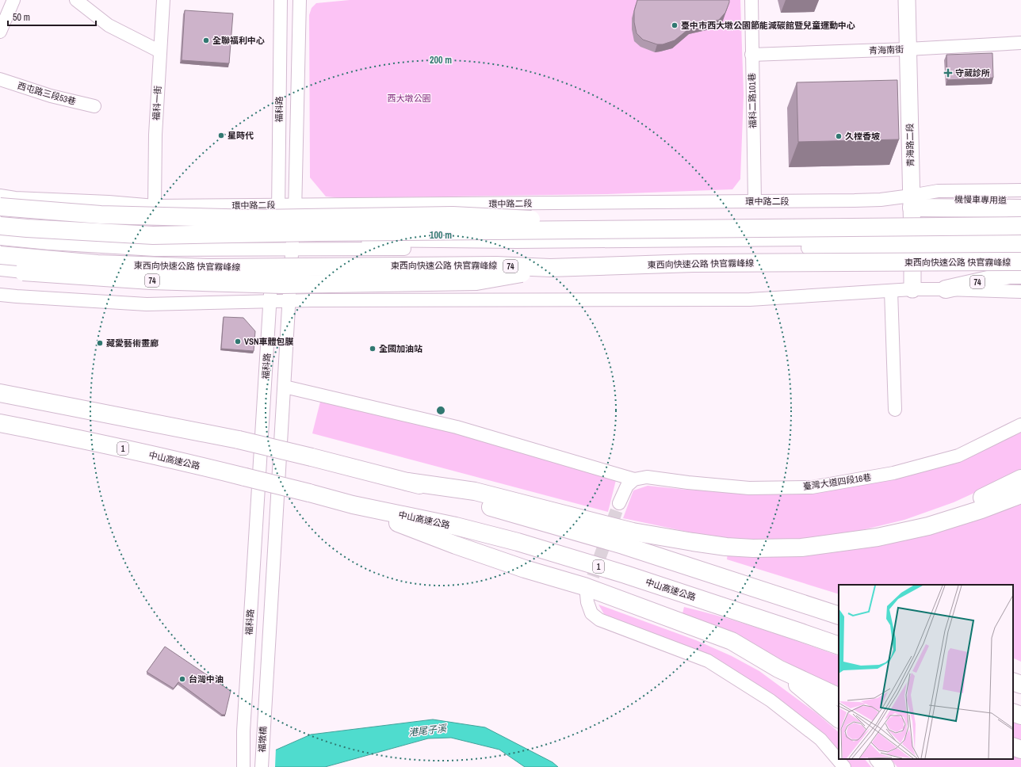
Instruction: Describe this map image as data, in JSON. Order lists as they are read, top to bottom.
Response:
{
  "streets": {
    "highway": [
      "東西向快速公路 快官霧峰線",
      "74",
      "1",
      "中山高速公路"
    ],
    "main road": ["青海路二段"],
    "street": [
      "青海南街",
      "西屯路三段53巷",
      "福科二路101巷",
      "福科一街",
      "福科路",
      "機慢車專用道",
      "環中路二段",
      "臺灣大道四段16巷",
      "福墩橋"
    ]
  },
  "crossings": [
    ["青海南街", "福科二路101巷"],
    ["青海南街", "青海路二段"],
    ["福科二路101巷", "環中路二段"],
    ["福科一街", "環中路二段"],
    ["福科路", "環中路二段"],
    ["福科路", "福墩橋"],
    ["青海路二段", "機慢車專用道"],
    ["機慢車專用道", "環中路二段"],
    ["東西向快速公路 快官霧峰線", "74"]
  ],
  "water": ["港尾子溪"],
  "parks": ["西大墩公園"],
  "places": {
    "other": [
      "臺中市西大墩公園節能減碳館暨兒童運動中心",
      "全聯福利中心",
      "星時代",
      "久樘香坡",
      "VSN車體包膜",
      "藏愛藝術畫廊",
      "全國加油站",
      "台灣中油"
    ],
    "health": ["守葳診所"]
  },
  "scale_bar": "50 m",
  "rings": ["200 m", "100 m"]
}
